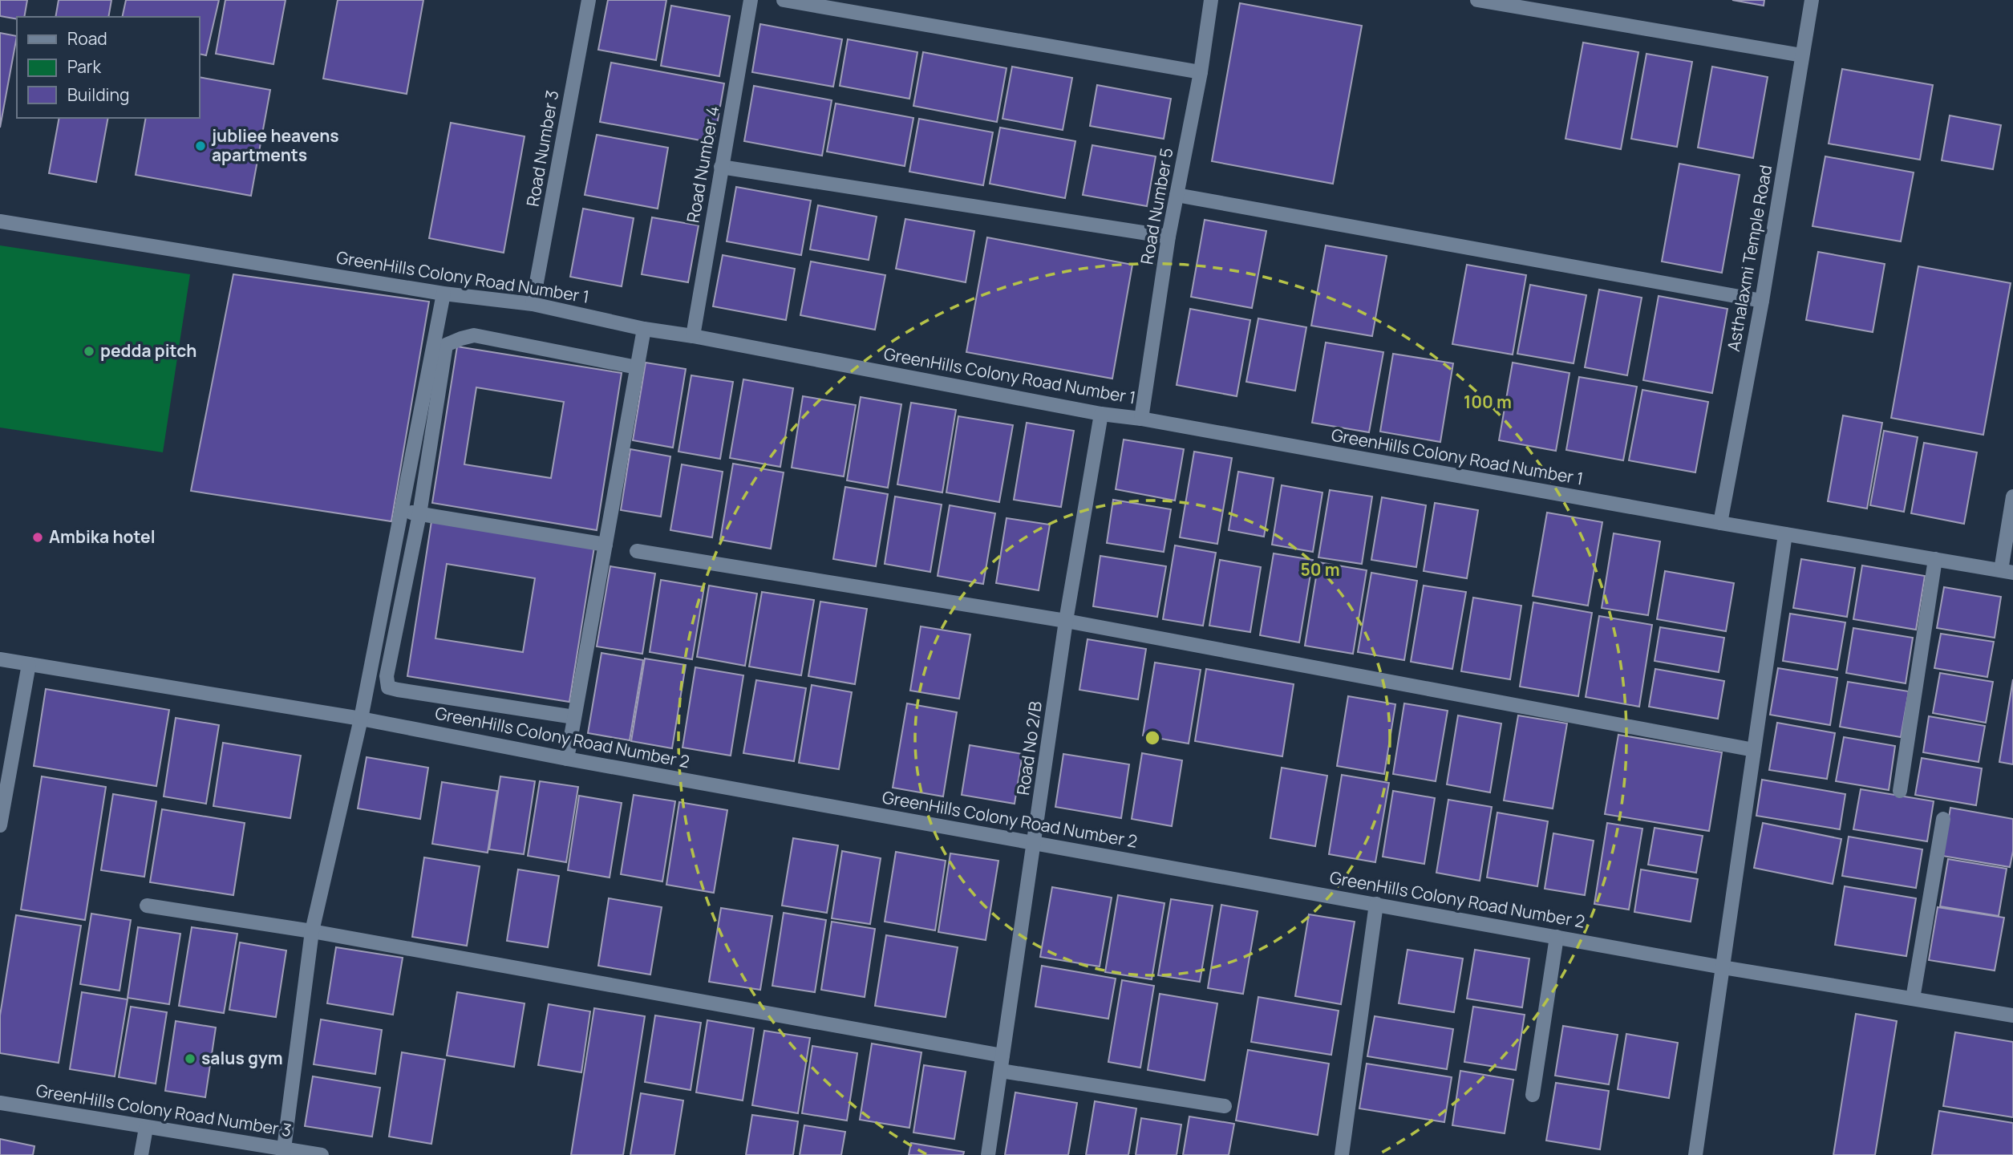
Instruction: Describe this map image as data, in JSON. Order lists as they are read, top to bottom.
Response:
{
  "streets": {
    "street": [
      "Road Number 3",
      "Road Number 4",
      "Road Number 5",
      "Asthalaxmi Temple Road",
      "GreenHills Colony Road Number 1",
      "GreenHills Colony Road Number 2",
      "Road No 2/B",
      "GreenHills Colony Road Number 3"
    ]
  },
  "crossings": [
    ["Road Number 3", "GreenHills Colony Road Number 1"],
    ["Road Number 4", "GreenHills Colony Road Number 1"],
    ["Road Number 5", "GreenHills Colony Road Number 1"],
    ["Asthalaxmi Temple Road", "GreenHills Colony Road Number 1"],
    ["GreenHills Colony Road Number 1", "Road No 2/B"],
    ["GreenHills Colony Road Number 2", "Road No 2/B"]
  ],
  "places": [
    "jubliee heavens apartments",
    "pedda pitch",
    "Ambika hotel",
    "salus gym"
  ],
  "legend": ["Road", "Park", "Building"],
  "rings": ["100 m", "50 m"]
}
